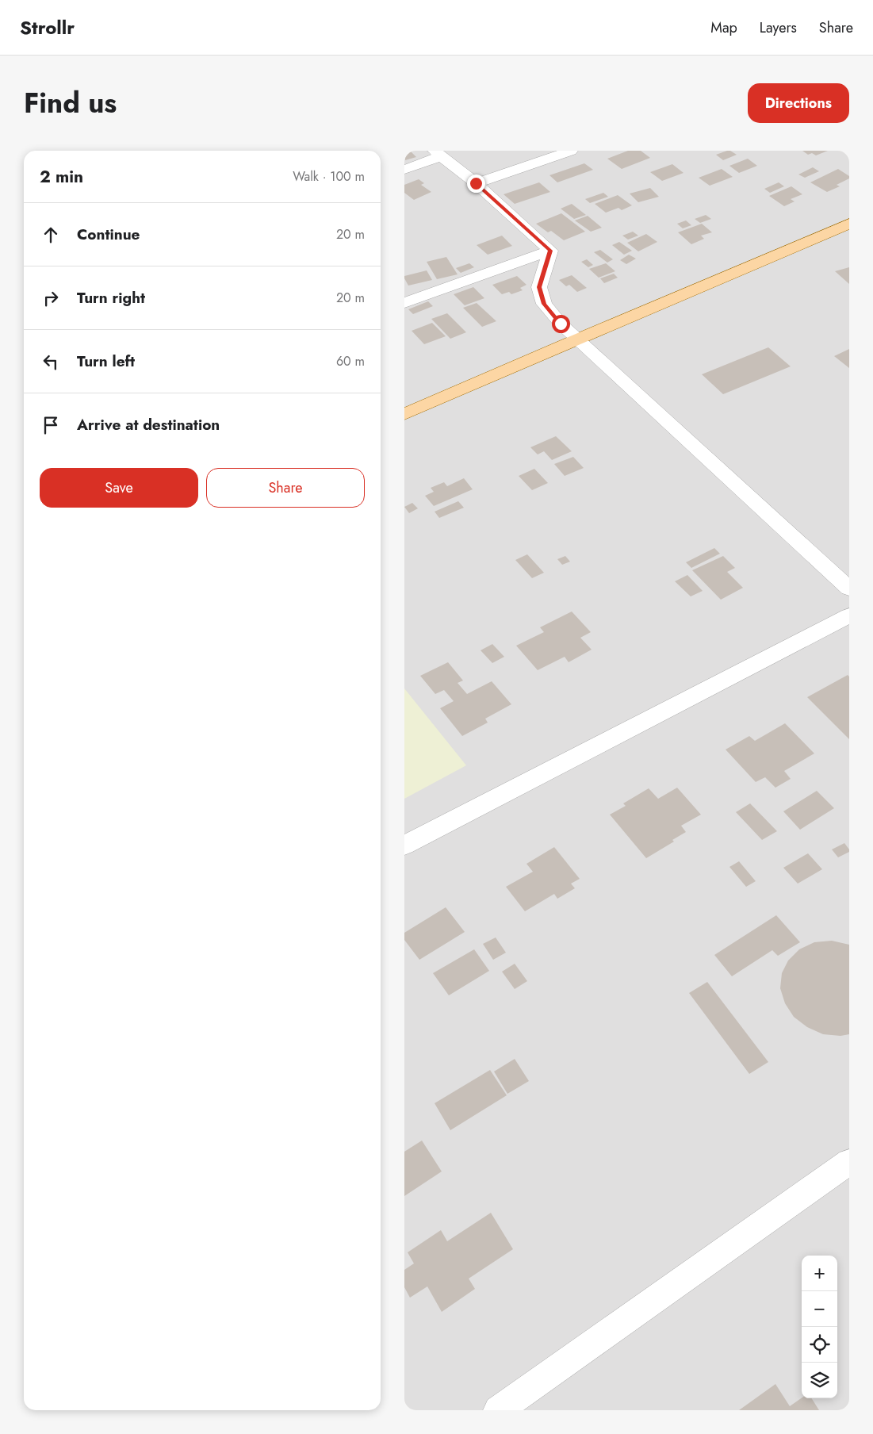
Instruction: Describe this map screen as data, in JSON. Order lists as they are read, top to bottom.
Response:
{
  "page": {
    "header": "Strollr",
    "nav": ["Map", "Layers", "Share"],
    "title": "Find us",
    "buttons": [
      "Directions",
      ["Save", "Share"]
    ],
    "heading": ["2 min", "Walk · 100 m"],
    "list": [
      ["Continue", "20 m"],
      ["Turn right", "20 m"],
      ["Turn left", "60 m"],
      "Arrive at destination"
    ],
    "map_buttons": ["+", "−"]
  }
}
